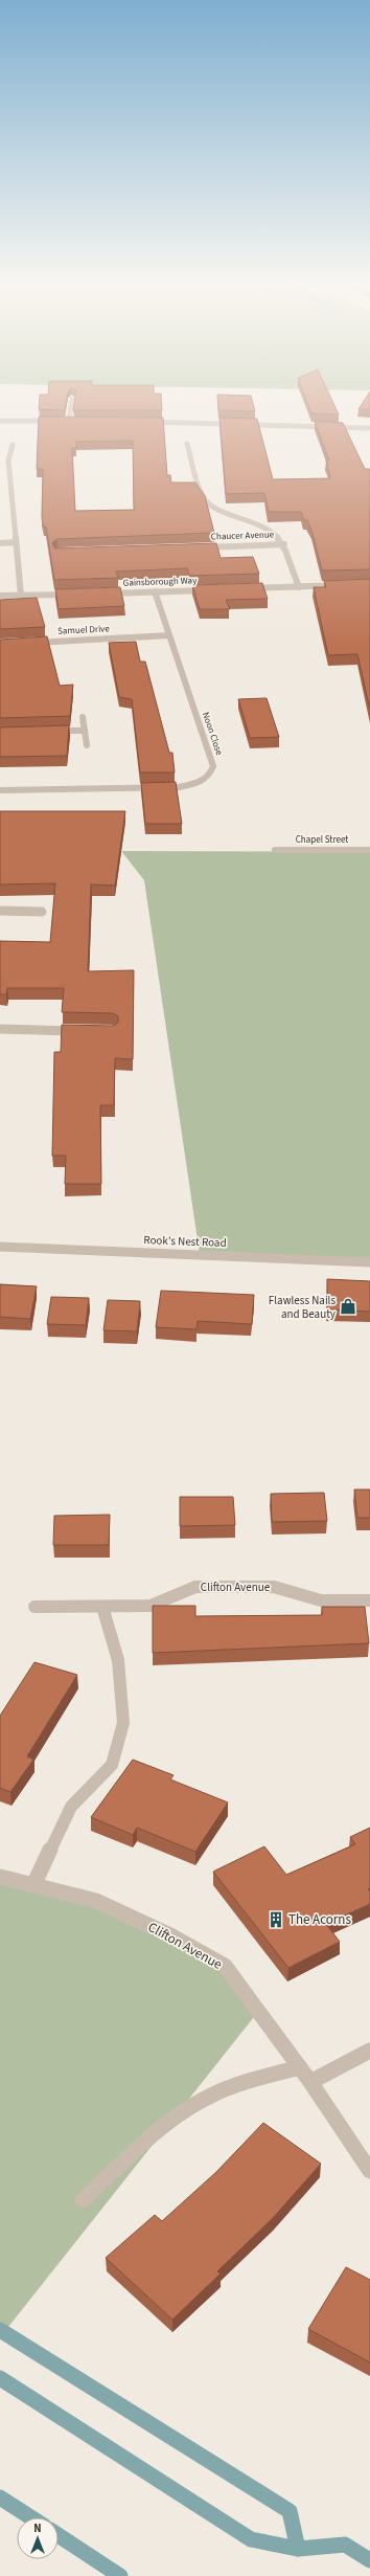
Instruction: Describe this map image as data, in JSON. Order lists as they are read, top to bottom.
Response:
{
  "streets": {
    "street": [
      "Chaucer Avenue",
      "Gainsborough Way",
      "Samuel Drive",
      "Noon Close",
      "Chapel Street",
      "Rook's Nest Road",
      "Clifton Avenue"
    ]
  },
  "crossings": [
    ["Gainsborough Way", "Noon Close"],
    ["Samuel Drive", "Noon Close"]
  ],
  "places": {
    "shop": ["Flawless Nails and Beauty"],
    "building": ["The Acorns"]
  },
  "north": "top"
}
